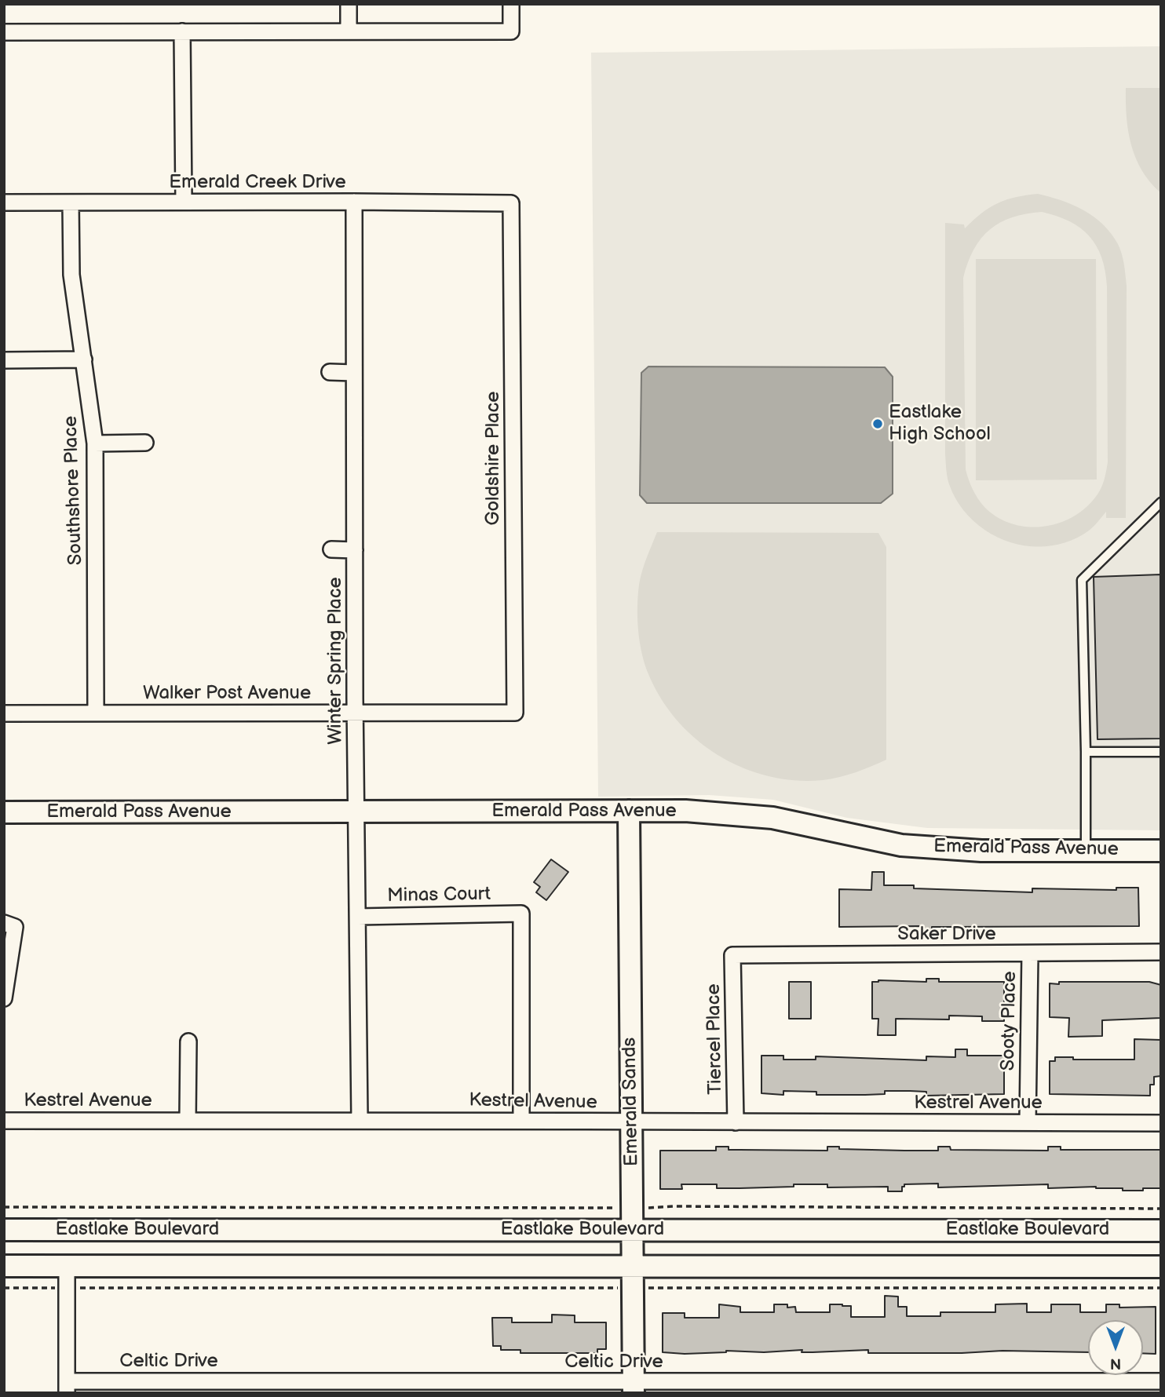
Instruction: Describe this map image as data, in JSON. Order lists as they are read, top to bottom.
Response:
{
  "streets": {
    "main road": ["Emerald Pass Avenue", "Emerald Sands", "Eastlake Boulevard"],
    "street": [
      "Emerald Creek Drive",
      "Goldshire Place",
      "Southshore Place",
      "Winter Spring Place",
      "Walker Post Avenue",
      "Minas Court",
      "Saker Drive",
      "Sooty Place",
      "Tiercel Place",
      "Kestrel Avenue",
      "Celtic Drive"
    ]
  },
  "crossings": [
    ["Emerald Creek Drive", "Goldshire Place"],
    ["Emerald Creek Drive", "Southshore Place"],
    ["Emerald Creek Drive", "Winter Spring Place"],
    ["Goldshire Place", "Walker Post Avenue"],
    ["Southshore Place", "Walker Post Avenue"],
    ["Winter Spring Place", "Walker Post Avenue"],
    ["Winter Spring Place", "Emerald Pass Avenue"],
    ["Winter Spring Place", "Minas Court"],
    ["Winter Spring Place", "Kestrel Avenue"],
    ["Emerald Pass Avenue", "Emerald Sands"],
    ["Minas Court", "Kestrel Avenue"],
    ["Saker Drive", "Sooty Place"],
    ["Saker Drive", "Tiercel Place"],
    ["Sooty Place", "Kestrel Avenue"],
    ["Tiercel Place", "Kestrel Avenue"],
    ["Kestrel Avenue", "Emerald Sands"],
    ["Emerald Sands", "Eastlake Boulevard"],
    ["Emerald Sands", "Celtic Drive"]
  ],
  "places": ["Eastlake High School"],
  "north": "bottom"
}
